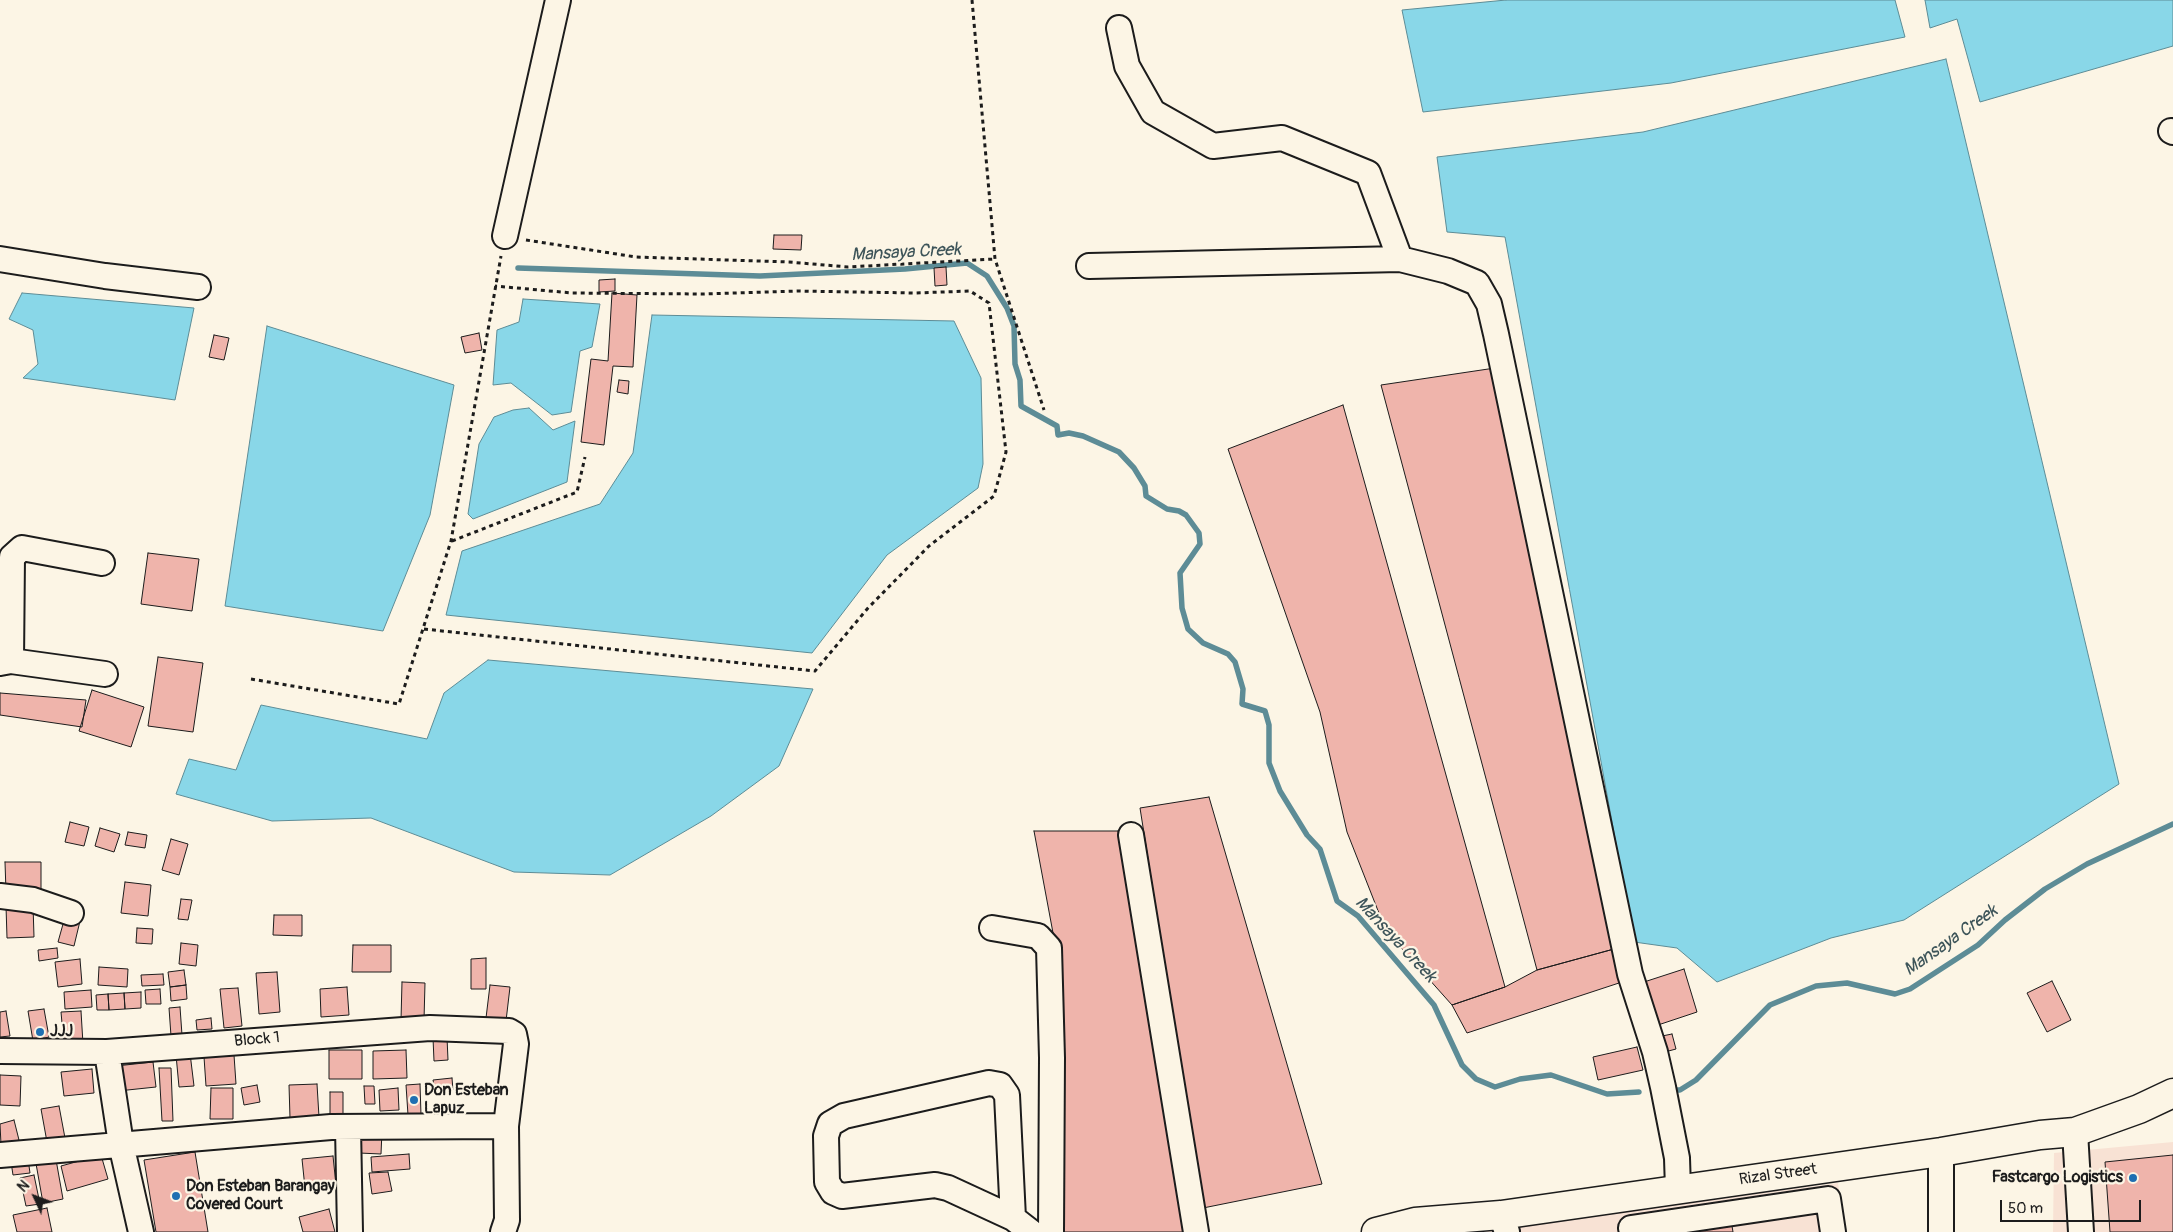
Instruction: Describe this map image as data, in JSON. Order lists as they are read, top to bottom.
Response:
{
  "streets": {
    "main road": ["Rizal Street"],
    "street": ["Block 1"]
  },
  "water": ["Mansaya Creek"],
  "places": [
    "JJJ",
    "Don Esteban Lapuz",
    "Fastcargo Logistics",
    "Don Esteban Barangay Covered Court"
  ],
  "scale_bar": "50 m",
  "north": "top left"
}
